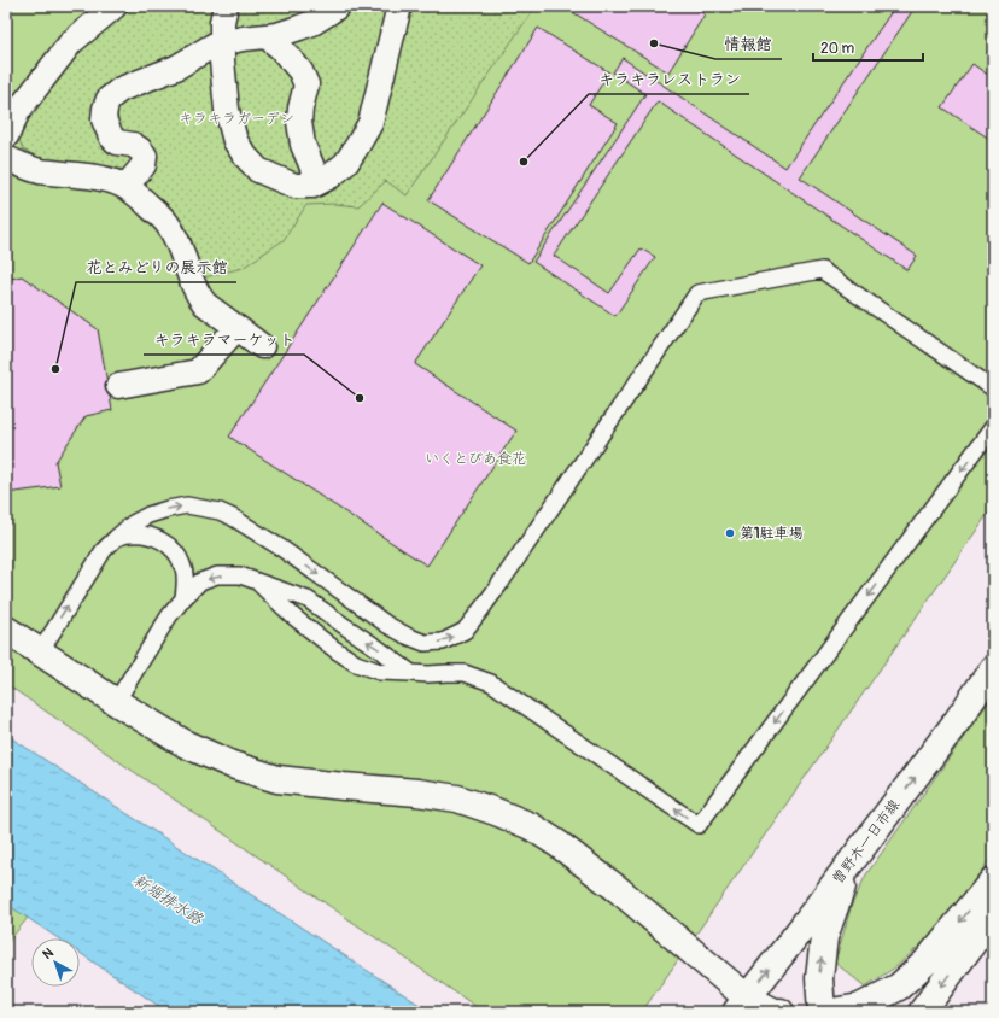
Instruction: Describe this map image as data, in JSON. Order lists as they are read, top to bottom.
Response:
{
  "streets": {
    "main road": ["曽野木一日市線"]
  },
  "water": ["新堀排水路"],
  "parks": ["キラキラガーデン", "いくとぴあ食花"],
  "places": [
    "情報館",
    "キラキラレストラン",
    "花とみどりの展示館",
    "キラキラマーケット",
    "第1駐車場"
  ],
  "scale_bar": "20 m",
  "north": "top left"
}
